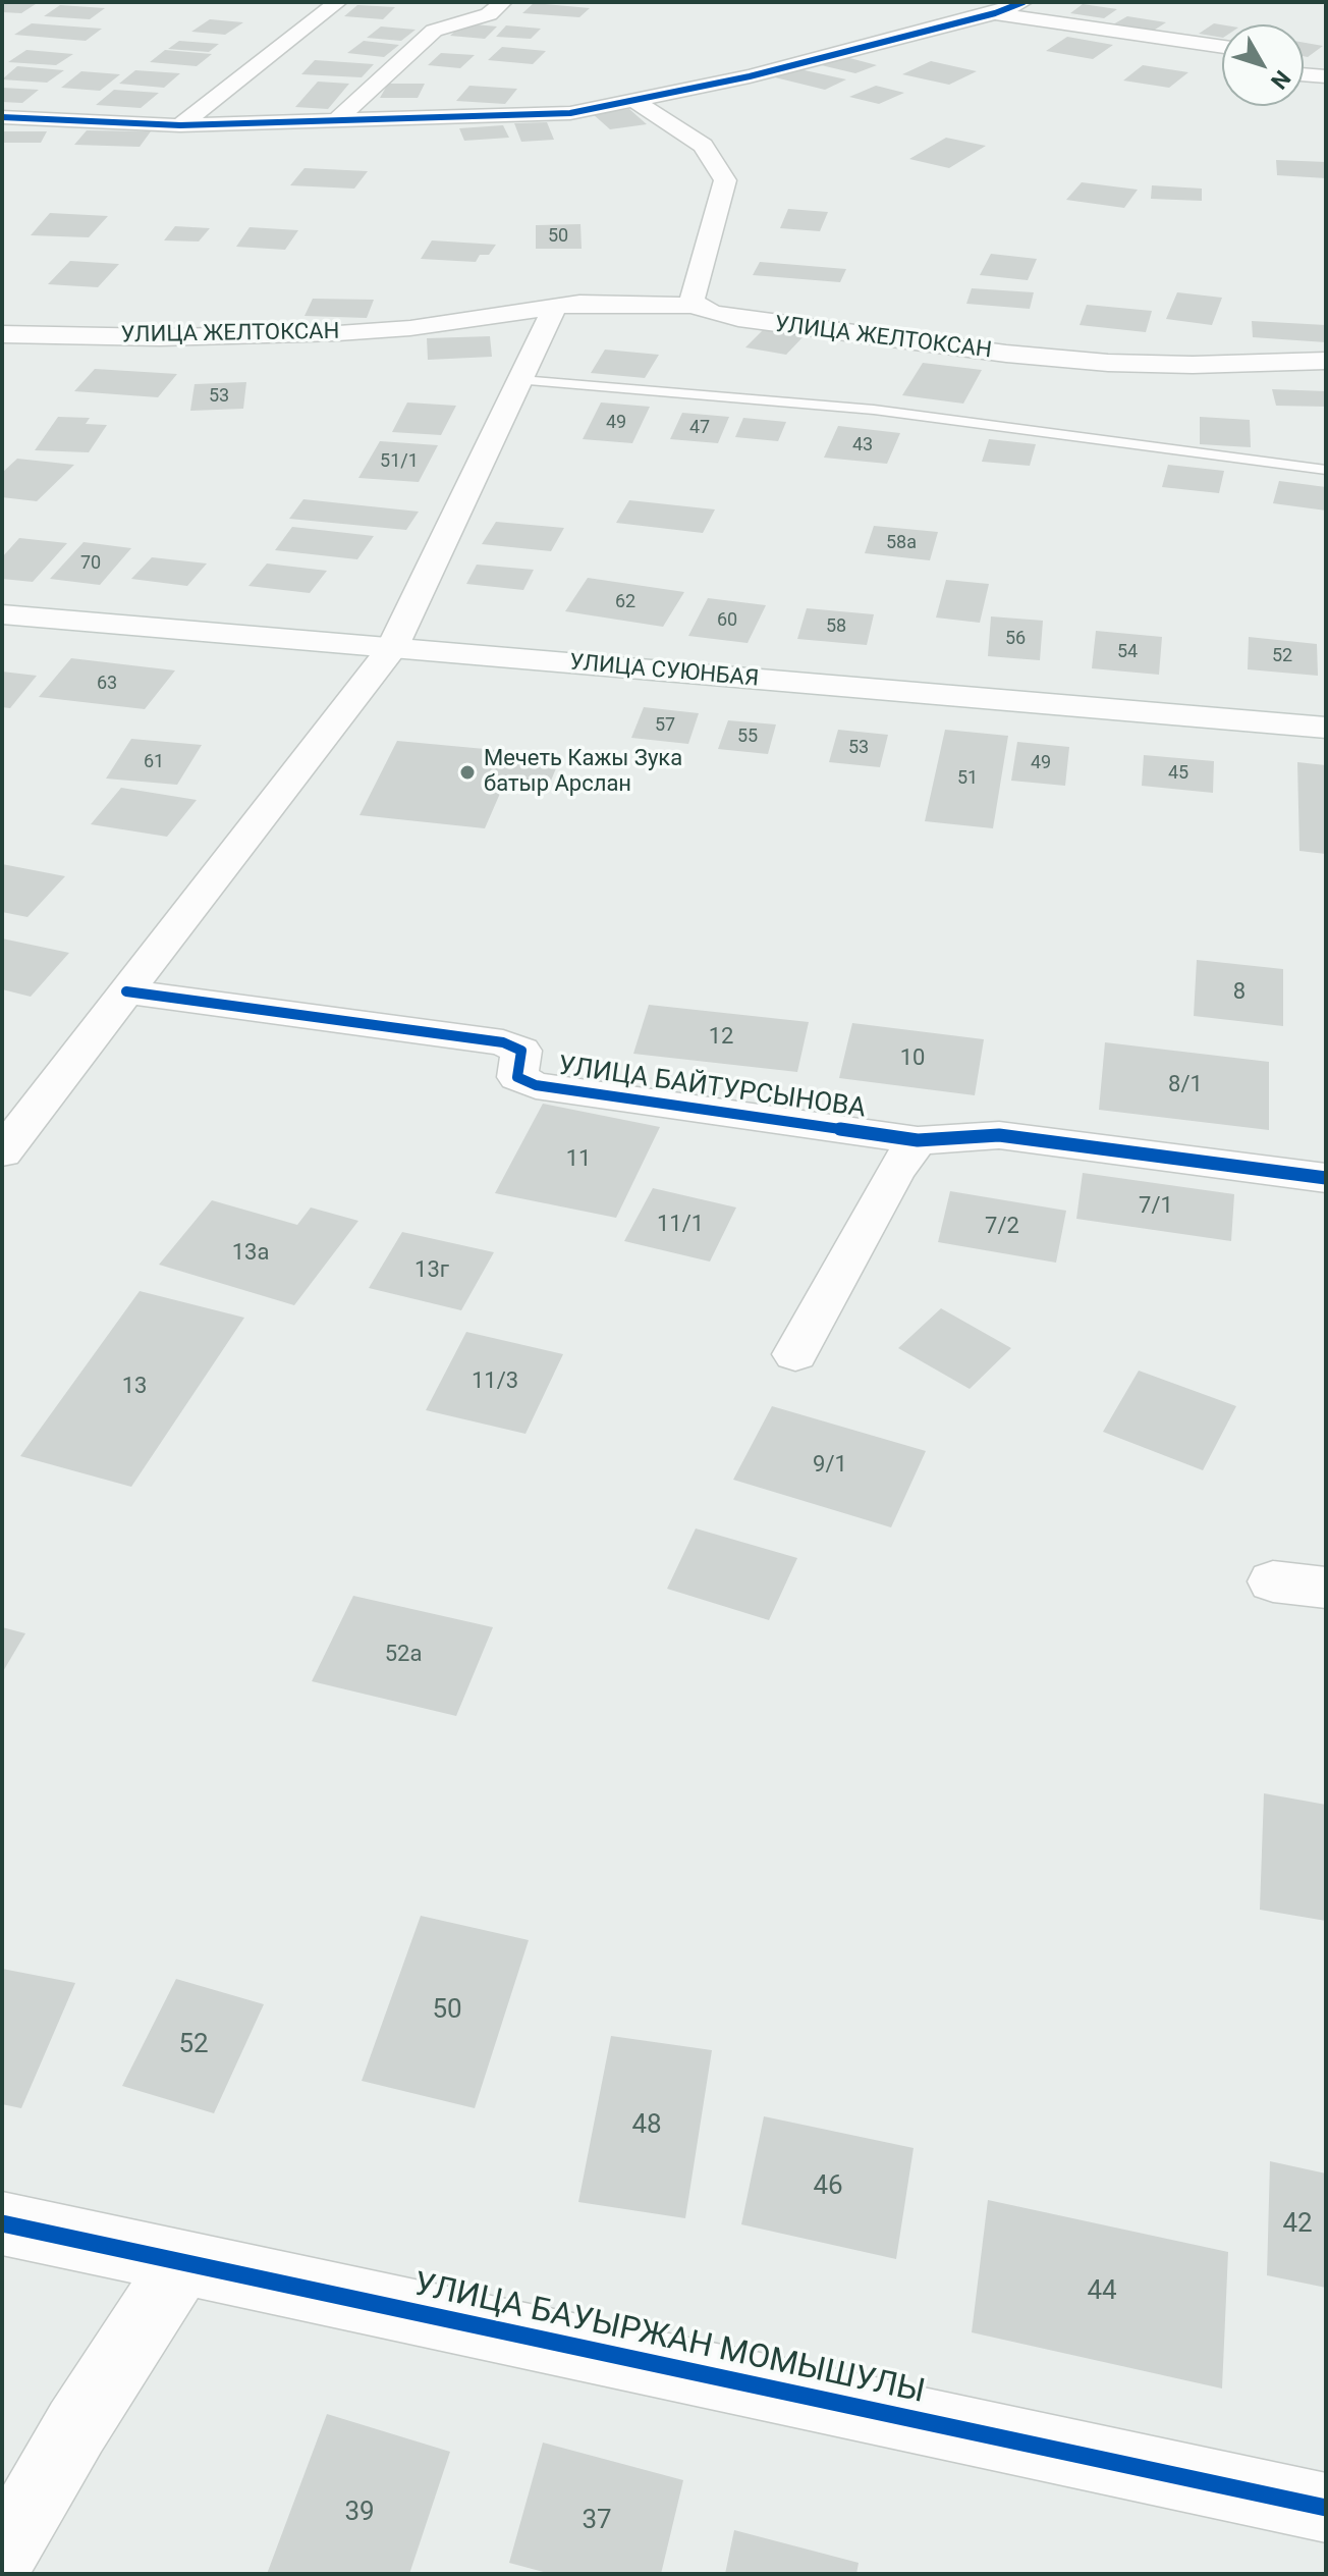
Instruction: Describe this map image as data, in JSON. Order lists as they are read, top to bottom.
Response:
{
  "streets": {
    "street": [
      "УЛИЦА ЖЕЛТОКСАН",
      "УЛИЦА СУЮНБАЯ",
      "УЛИЦА БАЙТУРСЫНОВА",
      "УЛИЦА БАУЫРЖАН МОМЫШУЛЫ"
    ]
  },
  "places": ["Мечеть Кажы Зука батыр Арслан"],
  "house_numbers": [
    "50",
    "53",
    "49",
    "47",
    "43",
    "51/1",
    "58а",
    "70",
    "62",
    "60",
    "58",
    "56",
    "54",
    "52",
    "63",
    "57",
    "55",
    "53",
    "61",
    "49",
    "45",
    "51",
    "8",
    "12",
    "10",
    "8/1",
    "11",
    "7/1",
    "11/1",
    "7/2",
    "13а",
    "13г",
    "11/3",
    "13",
    "9/1",
    "52а",
    "50",
    "52",
    "48",
    "46",
    "42",
    "44",
    "39",
    "37"
  ],
  "north": "bottom right"
}
